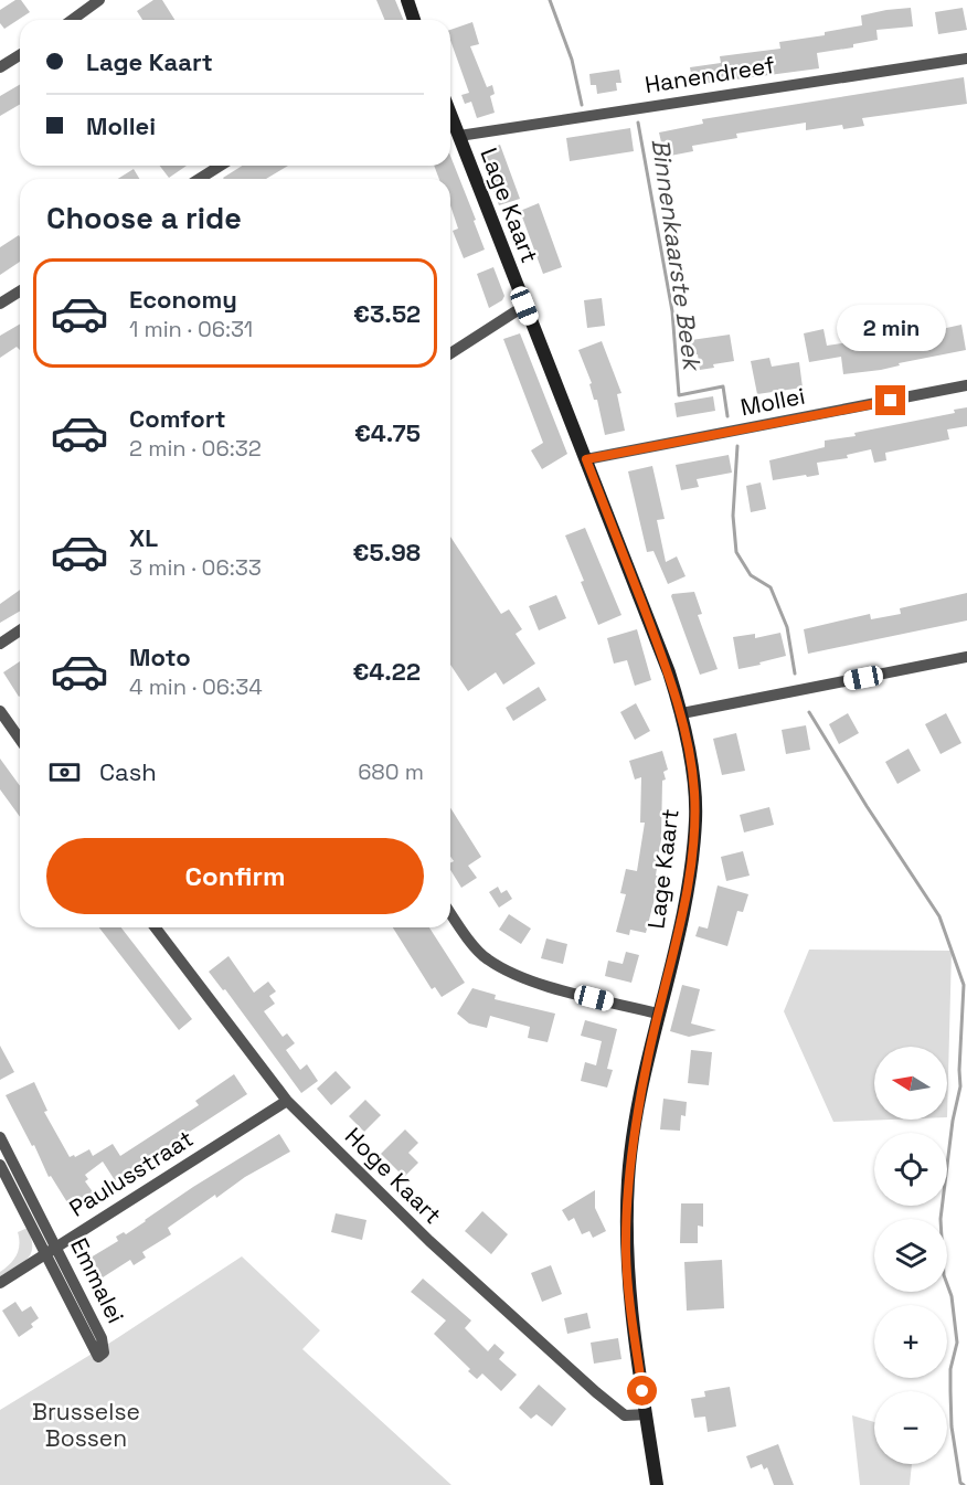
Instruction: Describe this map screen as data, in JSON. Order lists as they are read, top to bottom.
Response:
{
  "streets": {
    "street": [
      "Hanendreef",
      "Lage Kaart",
      "Mollei",
      "Paulusstraat",
      "Hoge Kaart",
      "Emmalei"
    ]
  },
  "crossings": [
    ["Hanendreef", "Lage Kaart"],
    ["Lage Kaart", "Mollei"],
    ["Lage Kaart", "Hoge Kaart"],
    ["Paulusstraat", "Hoge Kaart"],
    ["Paulusstraat", "Emmalei"]
  ],
  "water": ["Binnenkaarste Beek"],
  "parks": ["Brusselse Bossen"],
  "north": "left",
  "page": {
    "banner": ["Lage Kaart", "Mollei"],
    "heading": "Choose a ride",
    "list": [
      {
        "name": "Economy",
        "note": "1 min · 06:31",
        "value": "€3.52"
      },
      {
        "name": "Comfort",
        "note": "2 min · 06:32",
        "value": "€4.75"
      },
      {
        "name": "XL",
        "note": "3 min · 06:33",
        "value": "€5.98"
      },
      {
        "name": "Moto",
        "note": "4 min · 06:34",
        "value": "€4.22"
      }
    ],
    "bubble": "2 min",
    "pay": ["Cash", "680 m"],
    "buttons": "Confirm",
    "map_buttons": ["+", "−"]
  }
}
